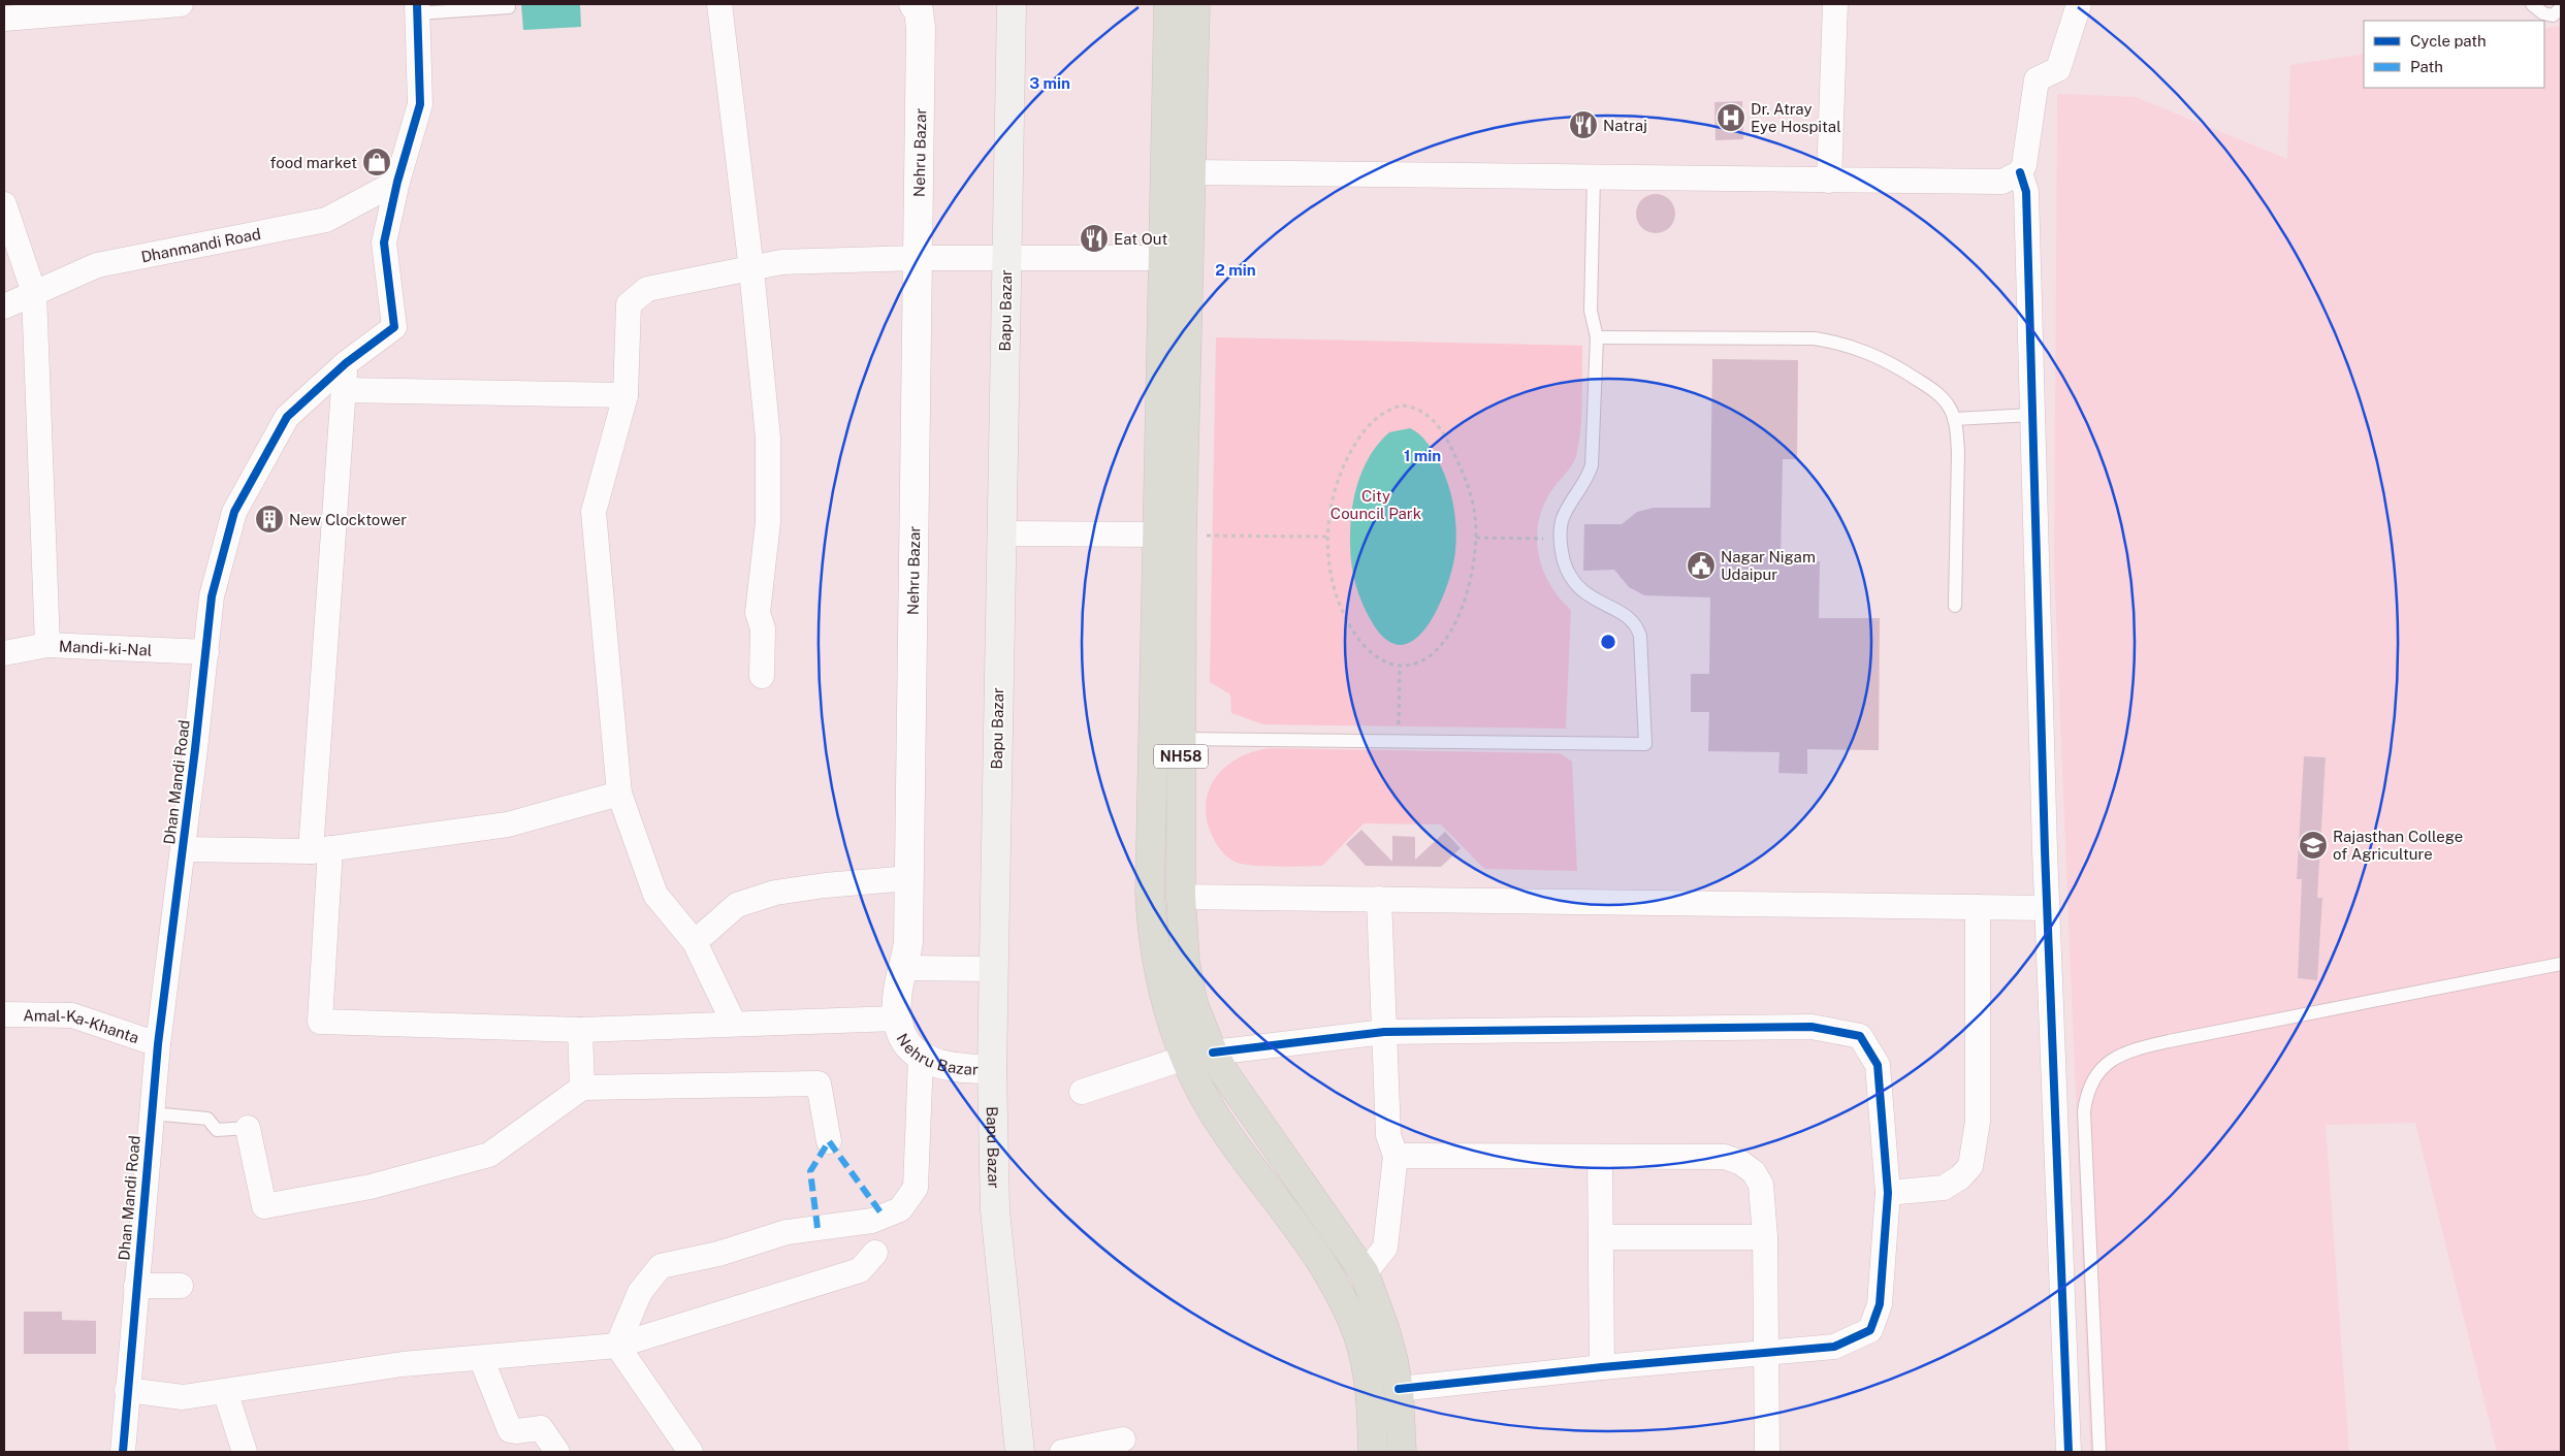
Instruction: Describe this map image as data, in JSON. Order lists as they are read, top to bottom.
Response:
{
  "streets": {
    "highway": ["NH58"],
    "main road": ["Bapu Bazar"],
    "street": [
      "Nehru Bazar",
      "Dhanmandi Road",
      "Mandi-ki-Nal",
      "Dhan Mandi Road",
      "Amal-Ka-Khanta"
    ]
  },
  "crossings": [
    ["Nehru Bazar", "Bapu Bazar"],
    ["Dhanmandi Road", "Dhan Mandi Road"],
    ["Mandi-ki-Nal", "Dhan Mandi Road"],
    ["Dhan Mandi Road", "Amal-Ka-Khanta"]
  ],
  "parks": ["City Council Park"],
  "places": {
    "hospital": ["Dr. Atray Eye Hospital"],
    "restaurant": ["Natraj", "Eat Out"],
    "shop": ["food market"],
    "building": ["New Clocktower"],
    "public building": ["Nagar Nigam Udaipur"],
    "school or university": ["Rajasthan College of Agriculture"]
  },
  "legend": ["Cycle path", "Path"],
  "rings": ["3 min", "2 min", "1 min"]
}
